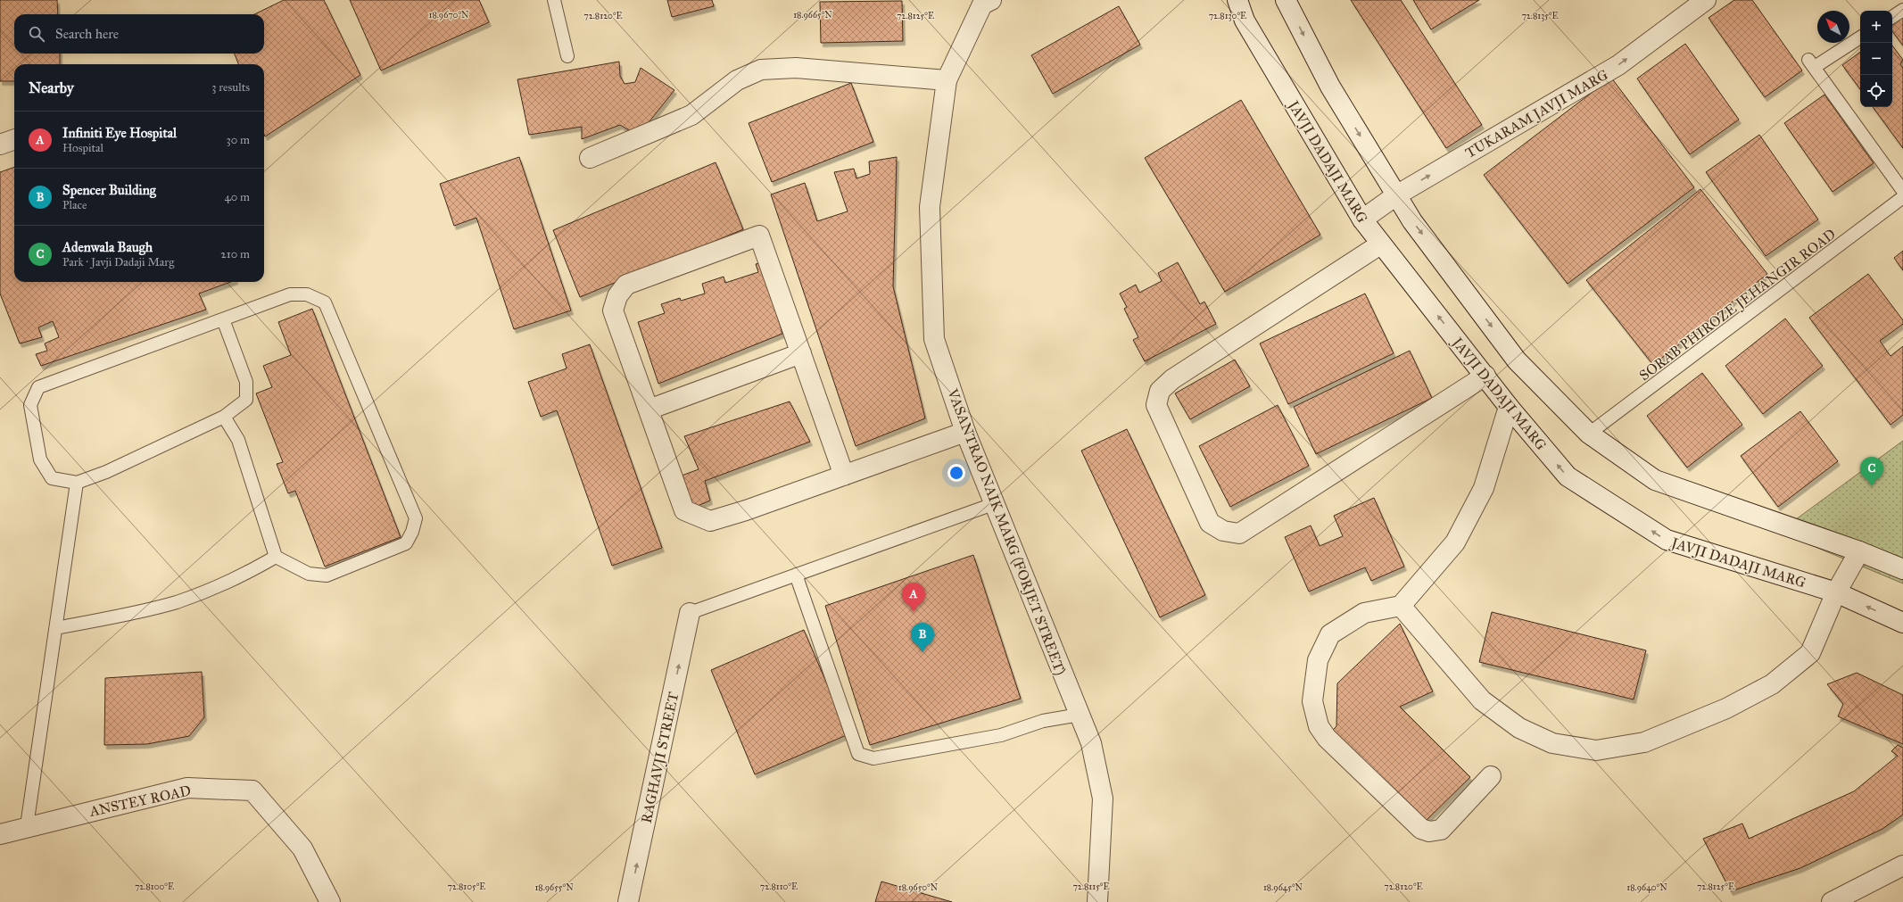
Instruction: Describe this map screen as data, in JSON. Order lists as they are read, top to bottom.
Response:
{
  "streets": {
    "street": [
      "TUKARAM JAVJI MARG",
      "JAVJI DADAJI MARG",
      "VASANTRAO NAIK MARG (FORJET STREET)",
      "RAGHAVJI STREET",
      "ANSTEY ROAD"
    ],
    "lane": ["SORAB PHIROZE JEHANGIR ROAD"]
  },
  "crossings": [
    ["TUKARAM JAVJI MARG", "JAVJI DADAJI MARG"]
  ],
  "one_way": ["TUKARAM JAVJI MARG", "RAGHAVJI STREET"],
  "north": "top left",
  "page": {
    "map_buttons": ["+", "−"],
    "search": "Search here",
    "heading": ["Nearby", "3 results"],
    "list": [
      {
        "mark": "A",
        "name": "Infiniti Eye Hospital",
        "note": "Hospital",
        "value": "30 m"
      },
      {
        "mark": "B",
        "name": "Spencer Building",
        "note": "Place",
        "value": "40 m"
      },
      {
        "mark": "C",
        "name": "Adenwala Baugh",
        "note": "Park · Javji Dadaji Marg",
        "value": "210 m"
      }
    ],
    "pins": ["C", "A", "B"]
  },
  "coordinates": [
    "18.9665°N",
    "18.9670°N",
    "72.8120°E",
    "72.8125°E",
    "72.8130°E",
    "72.8135°E",
    "72.8100°E",
    "72.8105°E",
    "72.8110°E",
    "72.8115°E",
    "18.9655°N",
    "18.9650°N",
    "18.9645°N",
    "18.9640°N"
  ]
}
